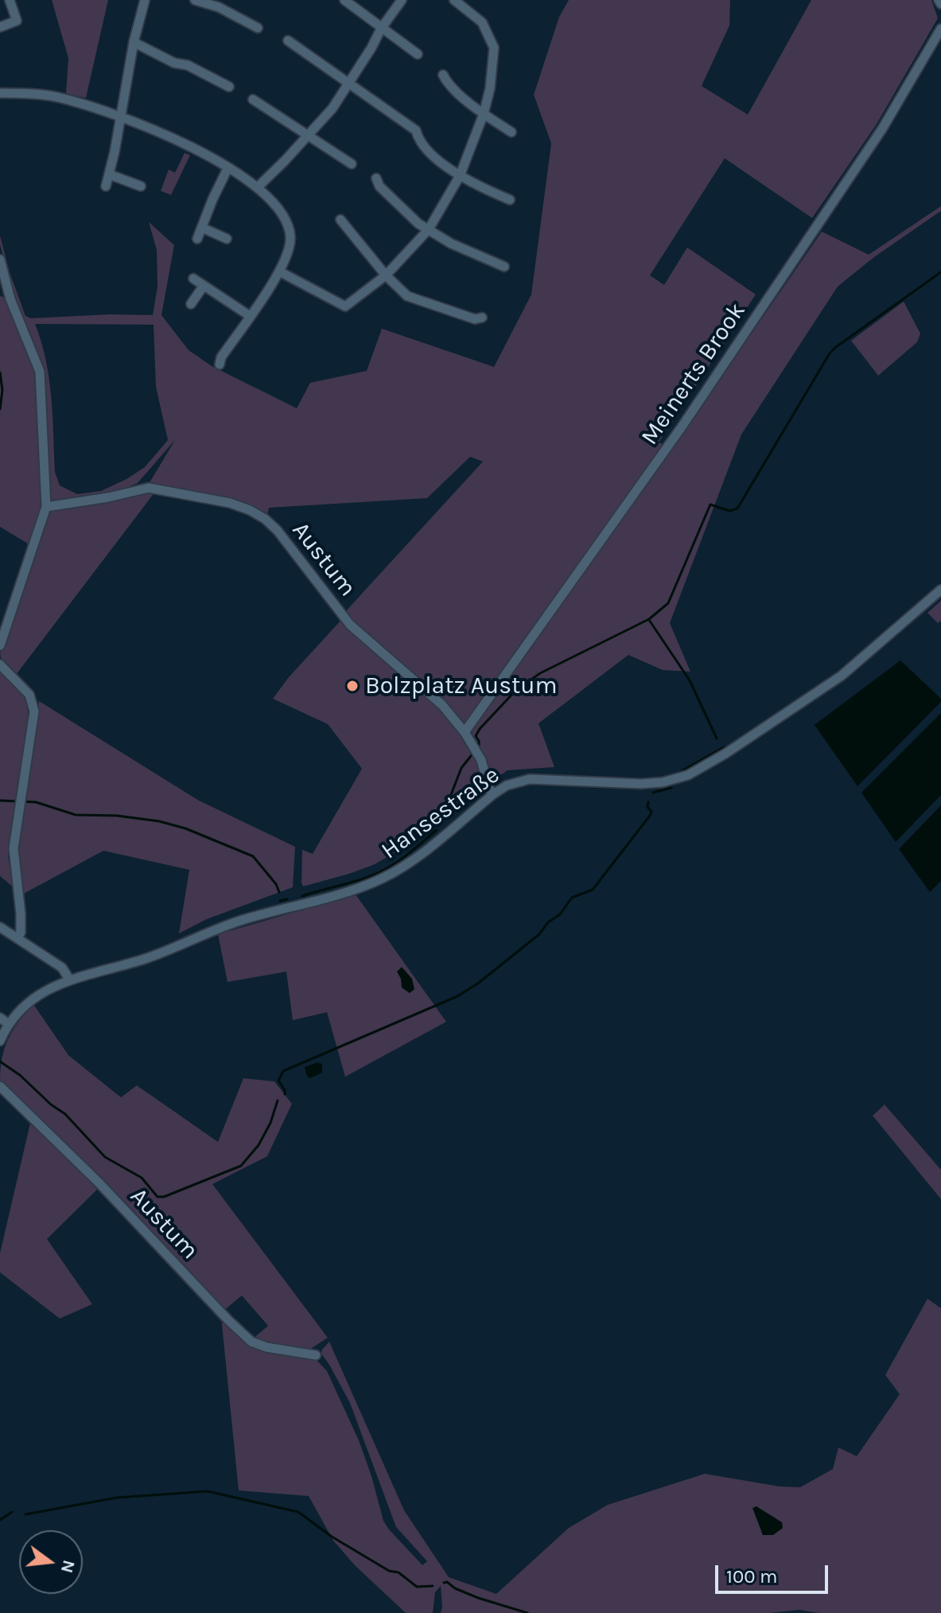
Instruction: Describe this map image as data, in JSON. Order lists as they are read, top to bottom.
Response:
{
  "streets": {
    "street": ["Meinerts Brook", "Austum", "Hansestraße"]
  },
  "crossings": [
    ["Meinerts Brook", "Austum"],
    ["Austum", "Hansestraße"]
  ],
  "places": ["Bolzplatz Austum"],
  "scale_bar": "100 m",
  "north": "right"
}
